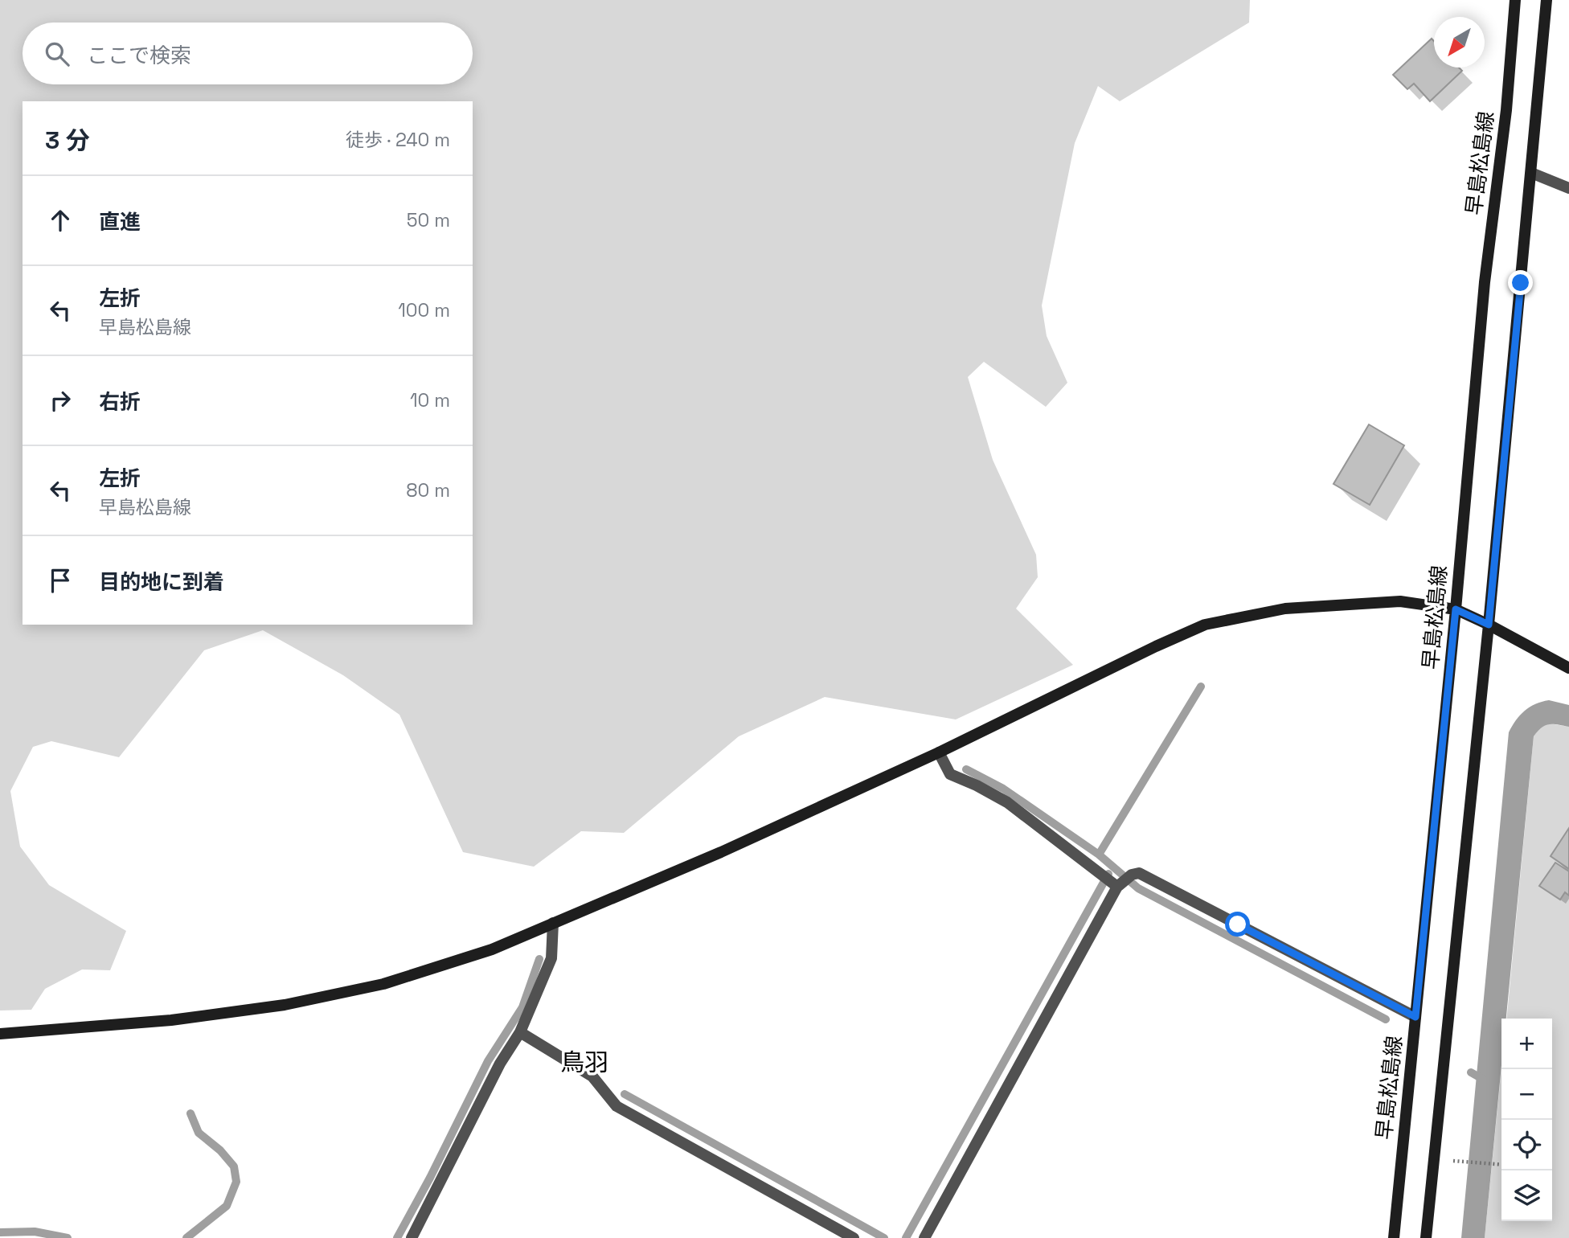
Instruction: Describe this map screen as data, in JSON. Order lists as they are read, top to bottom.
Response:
{
  "streets": {
    "main road": ["早島松島線"]
  },
  "districts": ["鳥羽"],
  "north": "bottom left",
  "page": {
    "search": "ここで検索",
    "heading": ["3 分", "徒歩 · 240 m"],
    "list": [
      ["直進", "50 m"],
      ["左折", "早島松島線", "100 m"],
      ["右折", "10 m"],
      ["左折", "早島松島線", "80 m"],
      "目的地に到着"
    ],
    "map_buttons": ["+", "−"]
  }
}
